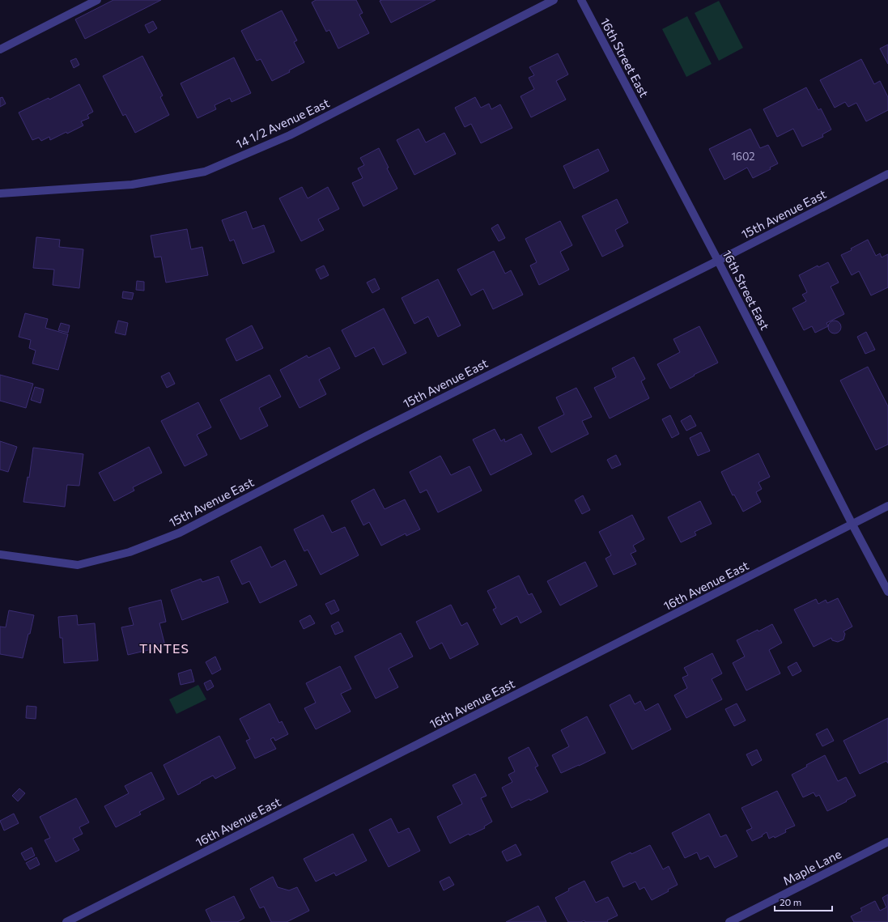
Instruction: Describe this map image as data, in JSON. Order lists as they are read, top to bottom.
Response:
{
  "streets": {
    "street": [
      "16th Street East",
      "14 1/2 Avenue East",
      "15th Avenue East",
      "16th Avenue East",
      "Maple Lane"
    ]
  },
  "crossings": [
    ["16th Street East", "15th Avenue East"],
    ["16th Street East", "16th Avenue East"]
  ],
  "districts": ["TINTES"],
  "house_numbers": ["1602"],
  "scale_bar": "20 m"
}
